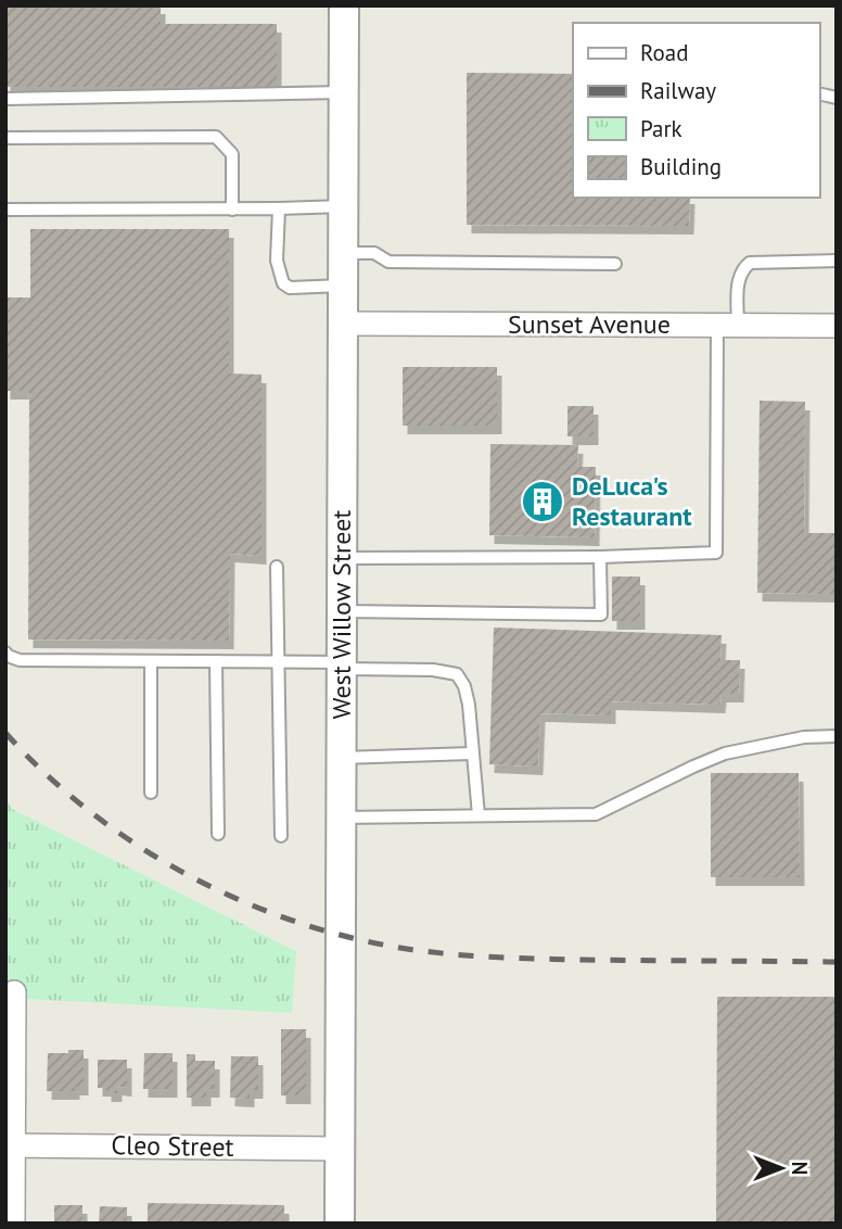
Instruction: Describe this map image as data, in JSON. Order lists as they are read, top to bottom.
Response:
{
  "streets": {
    "street": ["Sunset Avenue", "West Willow Street", "Cleo Street"]
  },
  "crossings": [
    ["Sunset Avenue", "West Willow Street"],
    ["West Willow Street", "Cleo Street"]
  ],
  "places": {
    "building": ["DeLuca's Restaurant"]
  },
  "legend": [
    "Road",
    "Railway",
    "Park",
    "Building"
  ],
  "north": "right"
}
